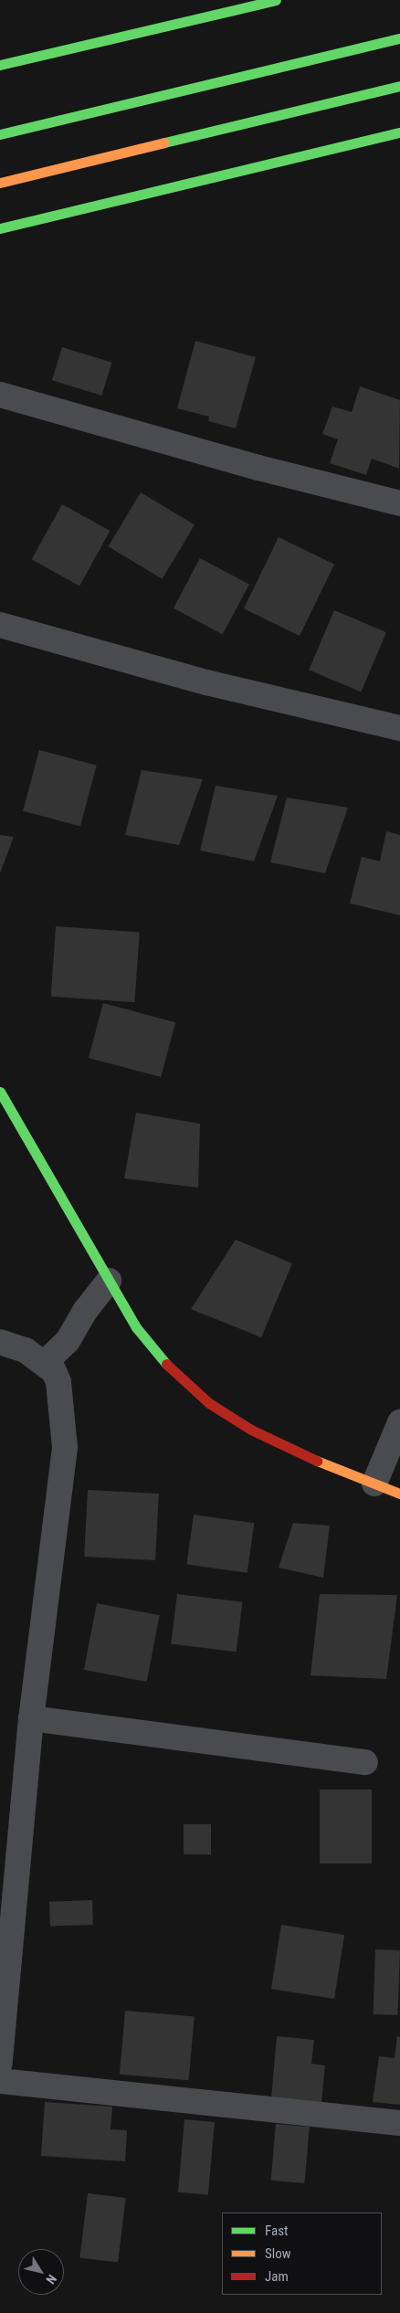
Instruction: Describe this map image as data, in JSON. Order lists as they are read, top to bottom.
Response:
{
  "legend": ["Fast", "Slow", "Jam"],
  "north": "bottom right"
}
